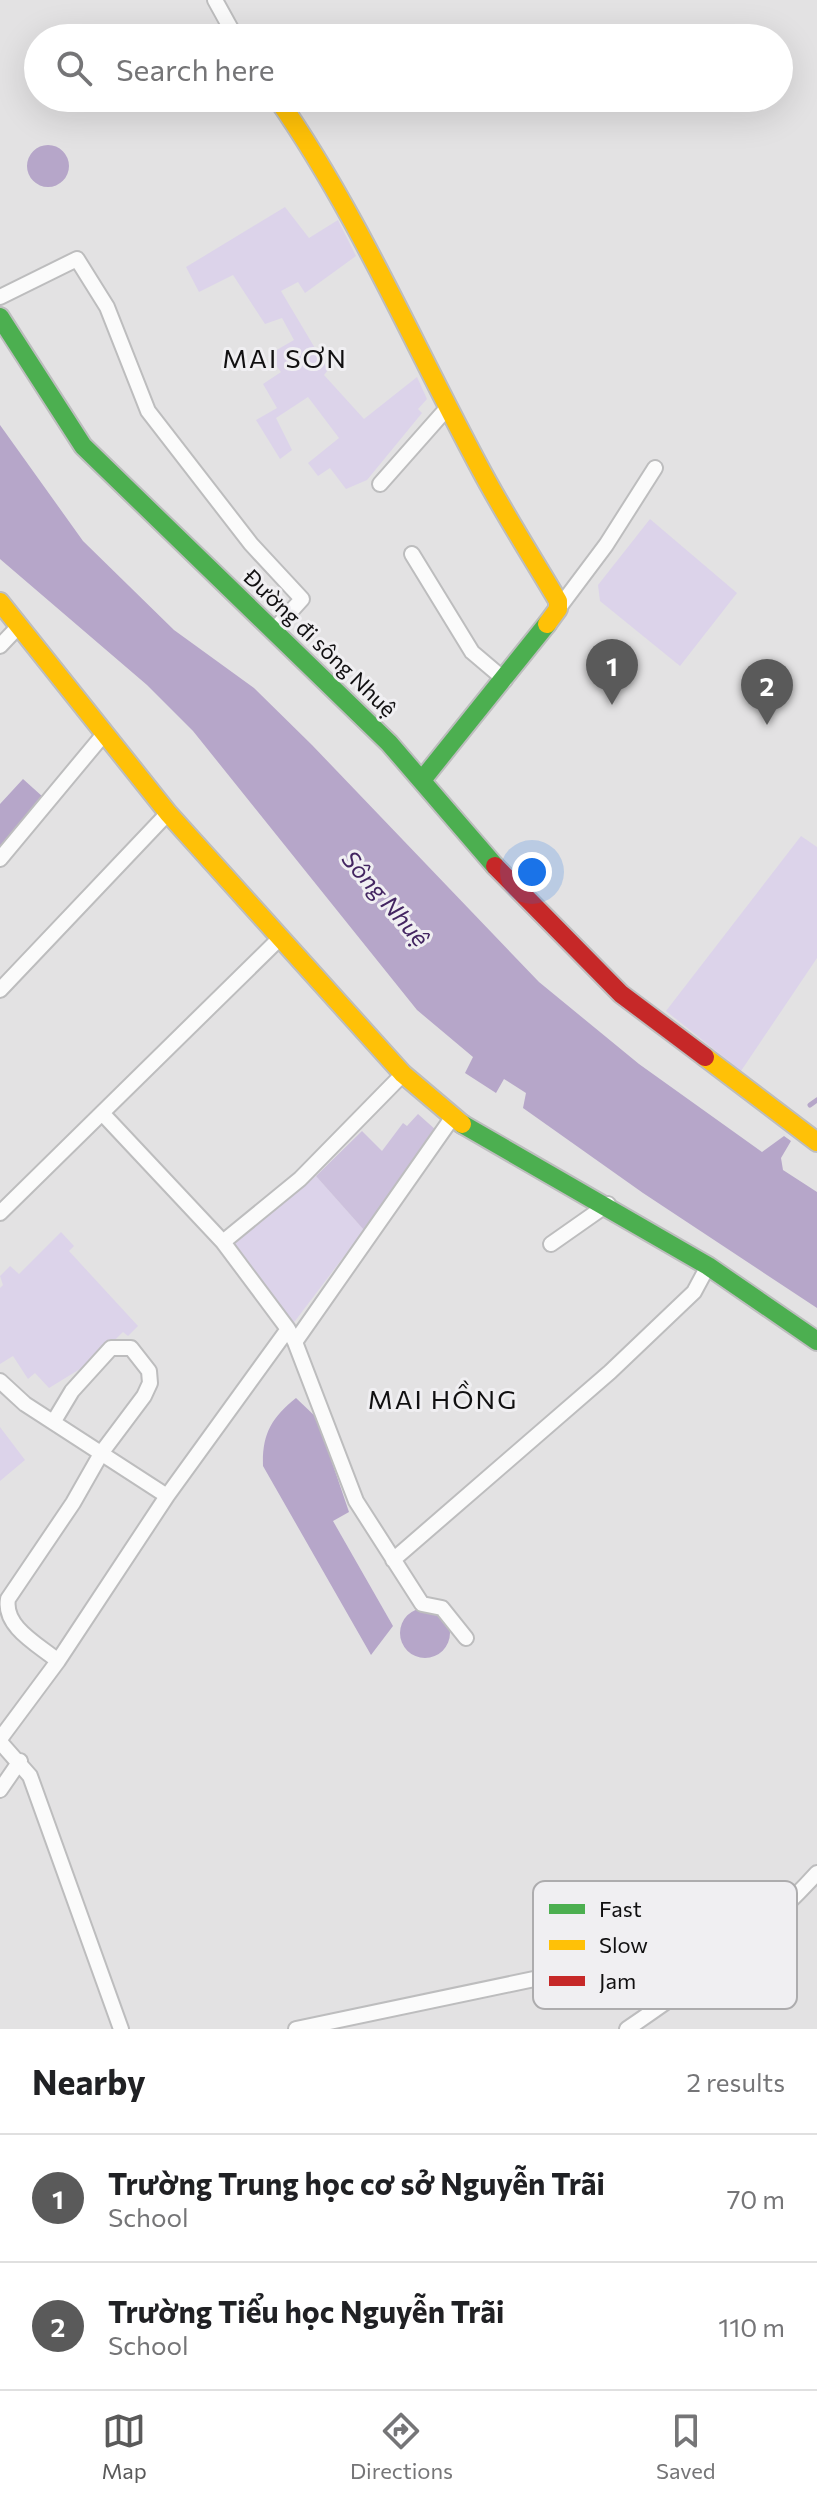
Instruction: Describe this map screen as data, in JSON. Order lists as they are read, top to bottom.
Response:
{
  "streets": {
    "street": ["Đường đi sông Nhuệ"]
  },
  "districts": ["MAI SƠN", "MAI HỒNG"],
  "water": ["Sông Nhuệ"],
  "legend": ["Fast", "Slow", "Jam"],
  "page": {
    "search": "Search here",
    "pins": ["1", "2"],
    "heading": ["Nearby", "2 results"],
    "list": [
      {
        "mark": "1",
        "name": "Trường Trung học cơ sở Nguyễn Trãi",
        "note": "School",
        "value": "70 m"
      },
      {
        "mark": "2",
        "name": "Trường Tiểu học Nguyễn Trãi",
        "note": "School",
        "value": "110 m"
      }
    ],
    "nav": ["Map", "Directions", "Saved"]
  }
}
